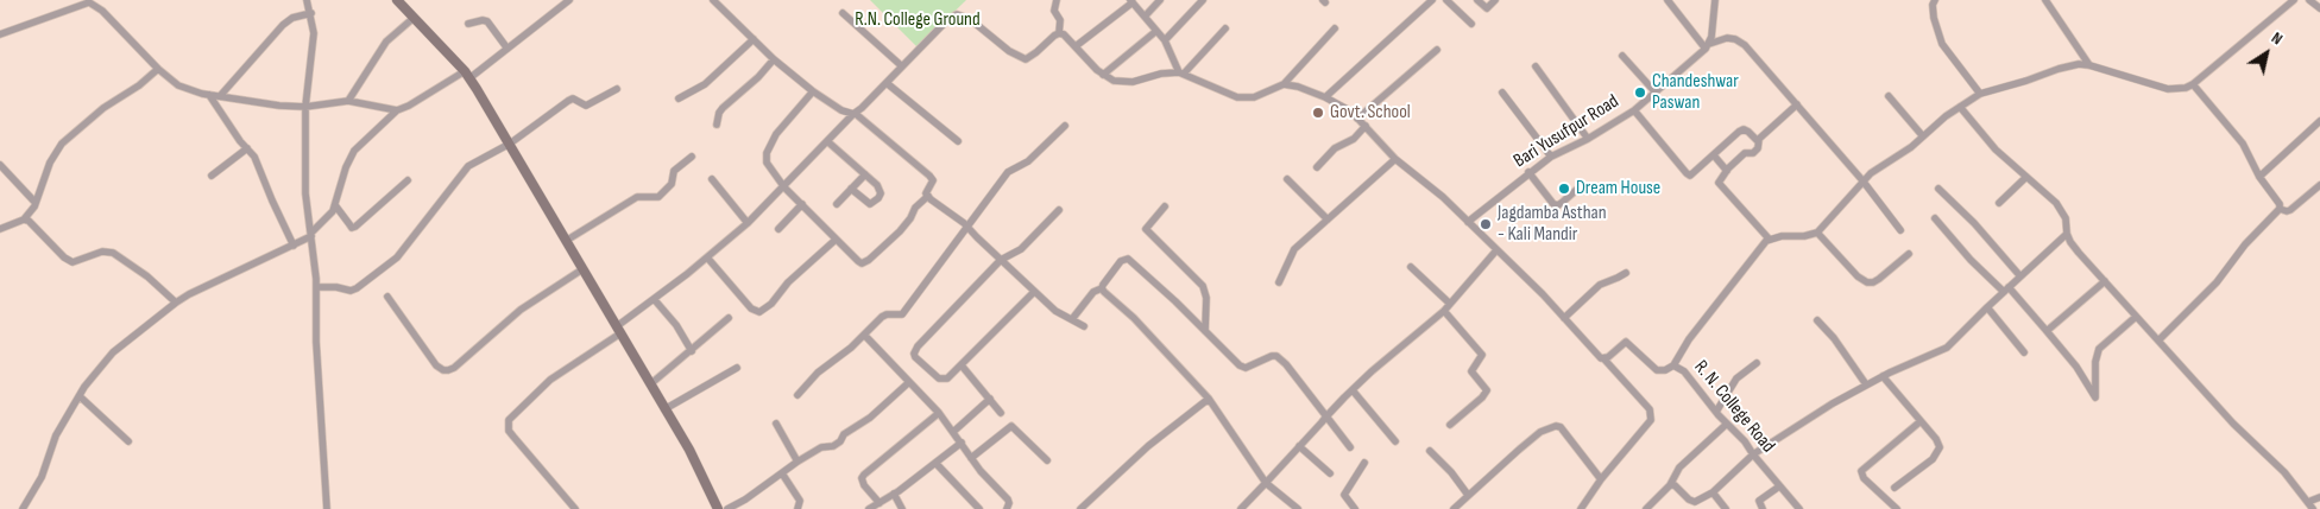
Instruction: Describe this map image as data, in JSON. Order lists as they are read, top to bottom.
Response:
{
  "streets": {
    "street": ["Bari Yusufpur Road", "R. N. College Road"]
  },
  "parks": ["R.N. College Ground"],
  "places": [
    "Chandeshwar Paswan",
    "Govt. School",
    "Dream House",
    "Jagdamba Asthan - Kali Mandir"
  ],
  "north": "top right"
}
